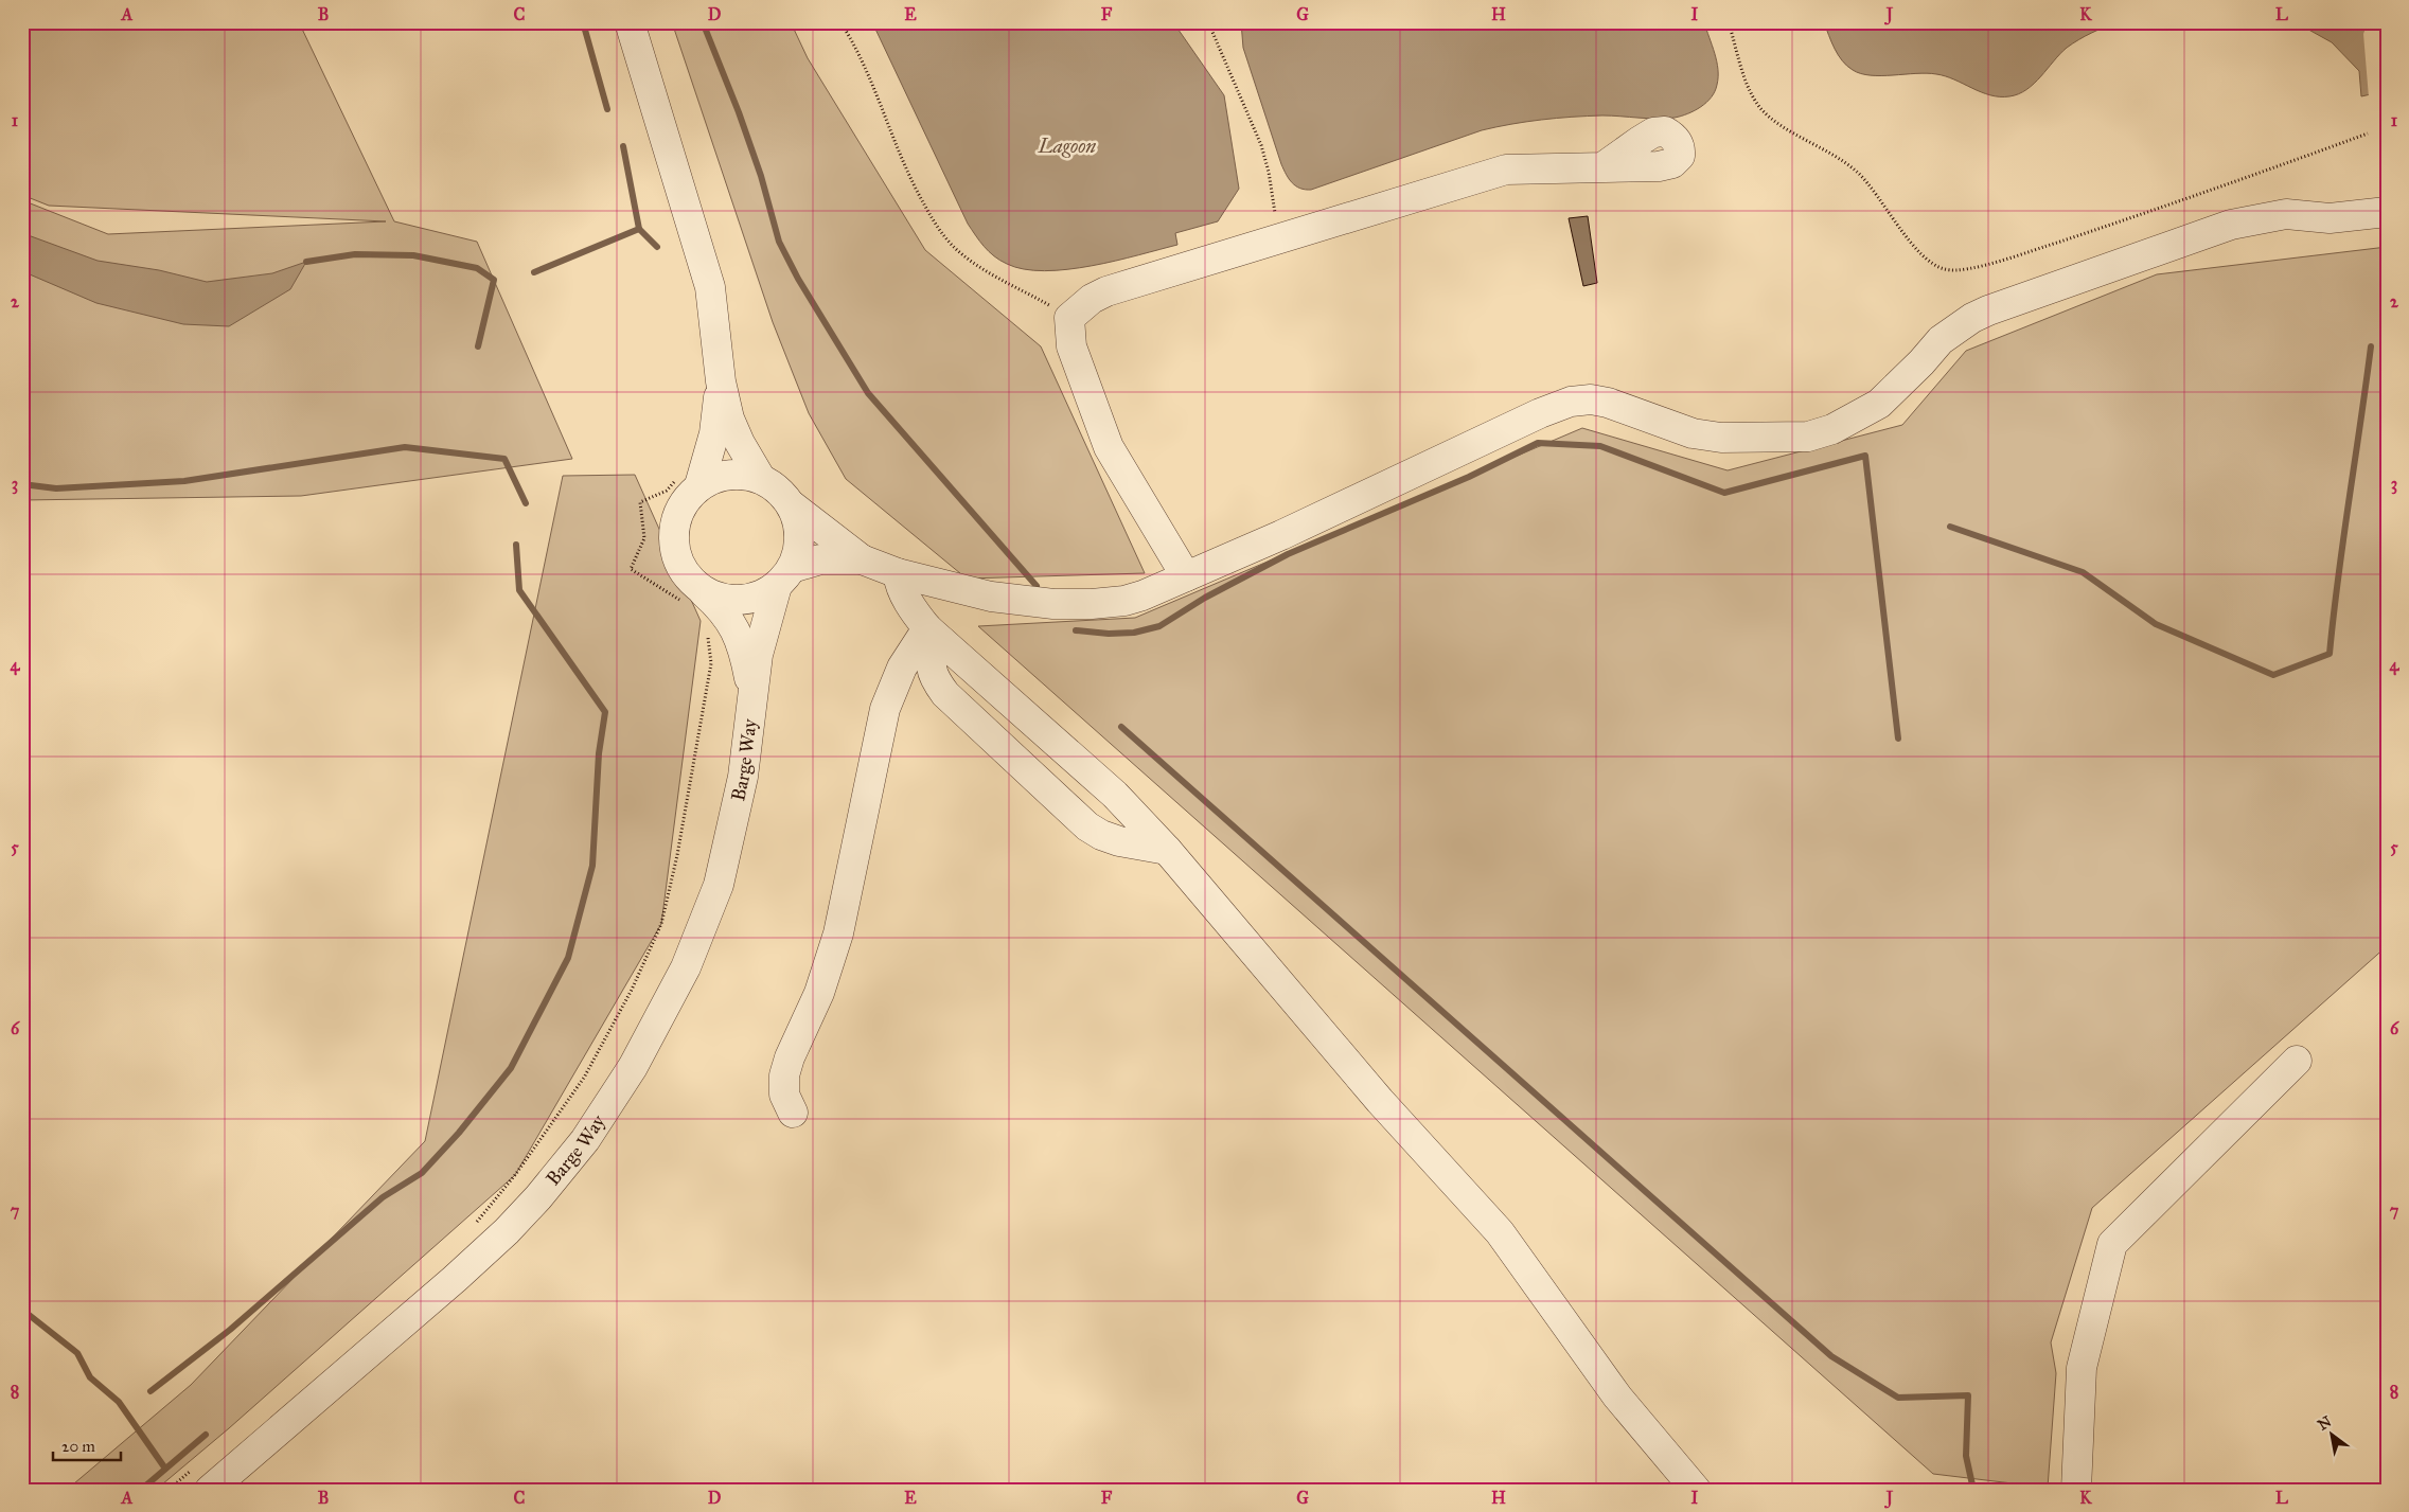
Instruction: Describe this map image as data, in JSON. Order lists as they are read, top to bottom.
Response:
{
  "streets": {
    "street": ["Barge Way"]
  },
  "water": ["Lagoon"],
  "scale_bar": "20 m",
  "north": "top left",
  "grid": {
    "columns": [
      "A",
      "B",
      "C",
      "D",
      "E",
      "F",
      "G",
      "H",
      "I",
      "J",
      "K",
      "L"
    ],
    "rows": [
      "1",
      "2",
      "3",
      "4",
      "5",
      "6",
      "7",
      "8"
    ]
  }
}
